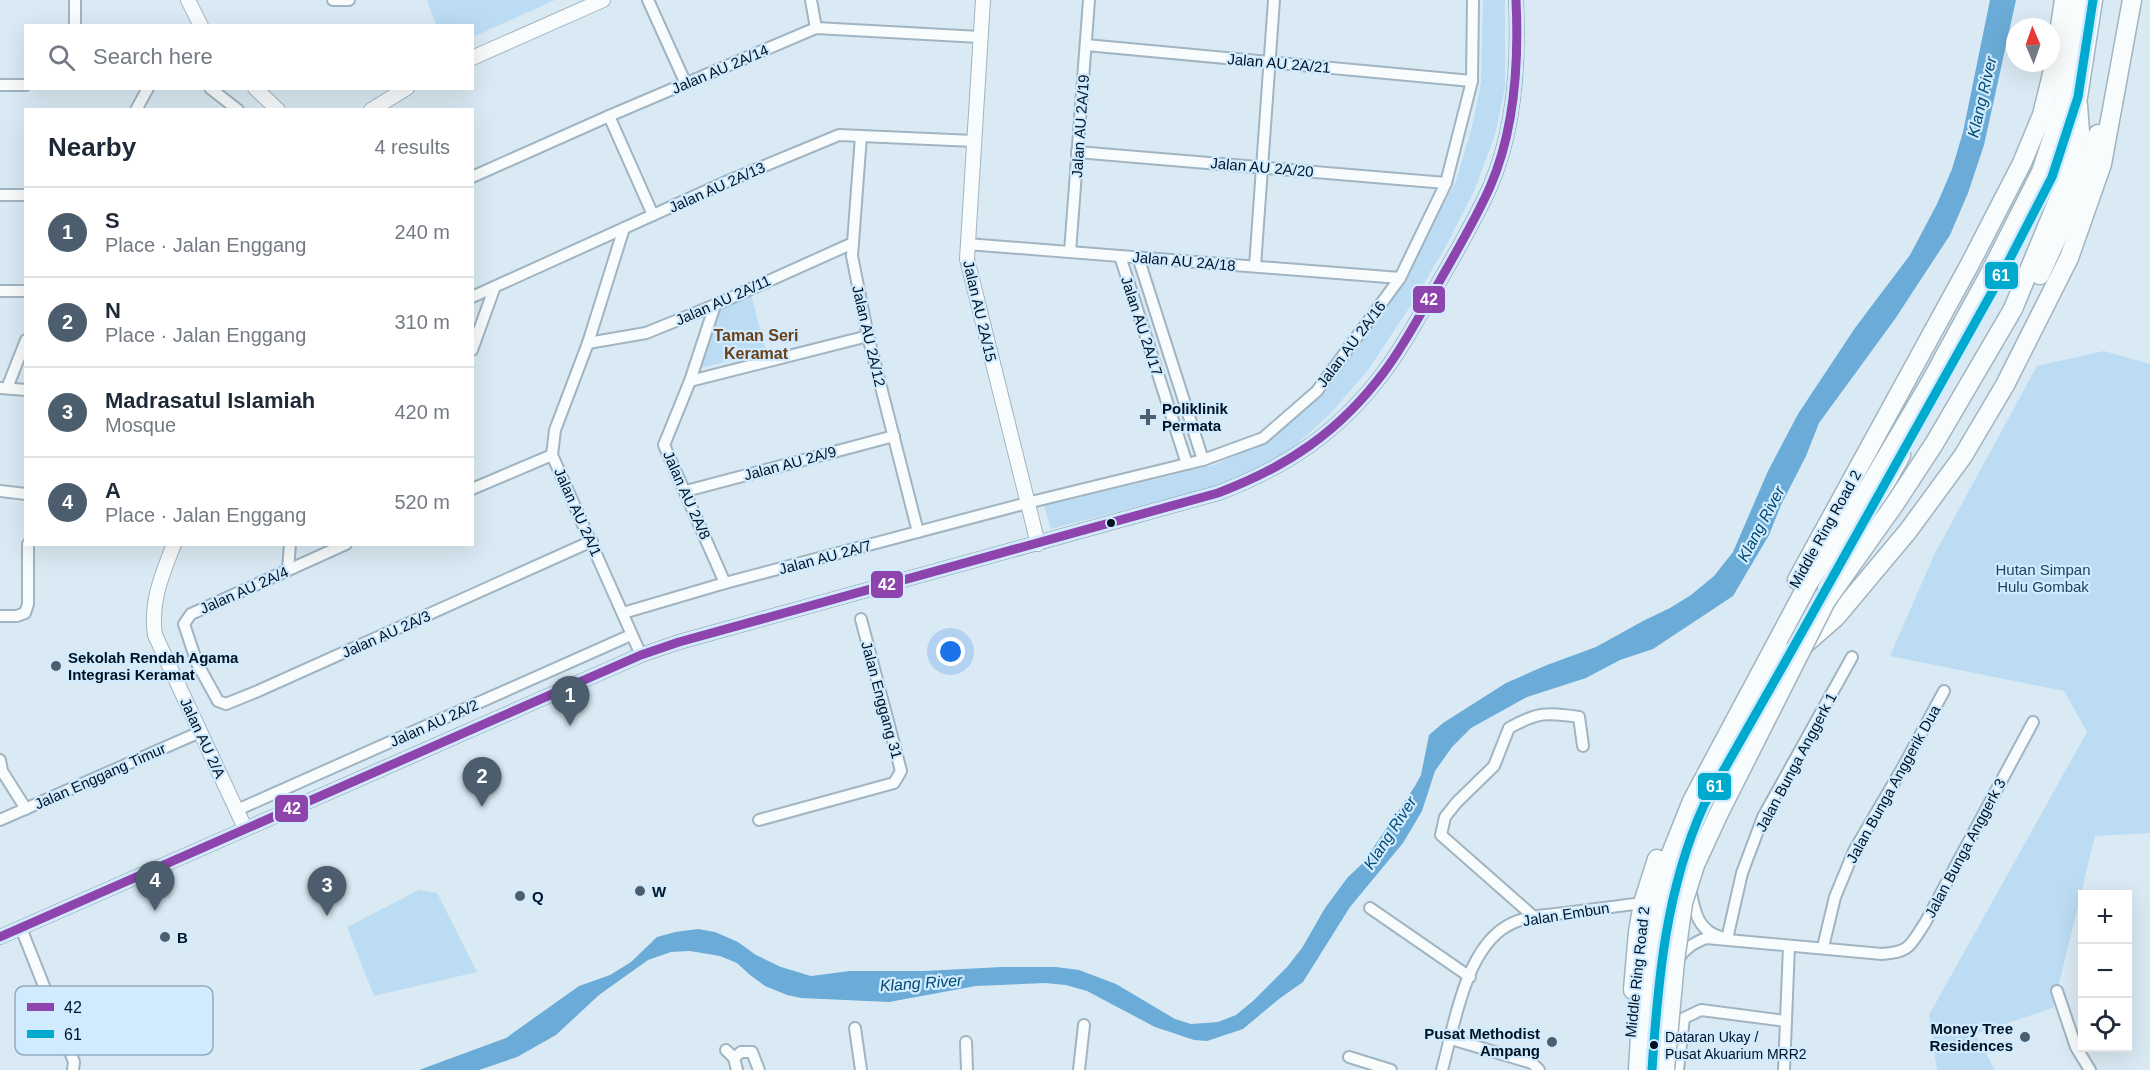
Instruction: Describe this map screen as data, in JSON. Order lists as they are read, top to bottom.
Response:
{
  "streets": {
    "highway": ["Middle Ring Road 2"],
    "main road": ["Jalan AU 2A/15", "Jalan AU 2/A"],
    "street": [
      "Jalan AU 2A/21",
      "Jalan AU 2A/14",
      "Jalan AU 2A/19",
      "Jalan AU 2A/20",
      "Jalan AU 2A/13",
      "Jalan AU 2A/18",
      "Jalan AU 2A/11",
      "Jalan AU 2A/17",
      "Jalan AU 2A/12",
      "Jalan AU 2A/16",
      "Jalan AU 2A/9",
      "Jalan AU 2A/8",
      "Jalan AU 2A/1",
      "Jalan AU 2A/7",
      "Jalan AU 2A/4",
      "Jalan AU 2A/3",
      "Jalan Enggang 31",
      "Jalan AU 2A/2",
      "Jalan Bunga Anggerk 1",
      "Jalan Enggang Timur",
      "Jalan Bunga Anggerik Dua",
      "Jalan Bunga Anggerk 3",
      "Jalan Embun"
    ]
  },
  "crossings": [
    ["Jalan AU 2A/21", "Jalan AU 2A/19"],
    ["Jalan AU 2A/21", "Jalan AU 2A/16"],
    ["Jalan AU 2A/14", "Jalan AU 2A/15"],
    ["Jalan AU 2A/19", "Jalan AU 2A/20"],
    ["Jalan AU 2A/19", "Jalan AU 2A/18"],
    ["Jalan AU 2A/20", "Jalan AU 2A/16"],
    ["Jalan AU 2A/13", "Jalan AU 2A/15"],
    ["Jalan AU 2A/13", "Jalan AU 2A/12"],
    ["Jalan AU 2A/13", "Jalan AU 2A/1"],
    ["Jalan AU 2A/18", "Jalan AU 2A/15"],
    ["Jalan AU 2A/18", "Jalan AU 2A/17"],
    ["Jalan AU 2A/18", "Jalan AU 2A/16"],
    ["Jalan AU 2A/11", "Jalan AU 2A/12"],
    ["Jalan AU 2A/11", "Jalan AU 2A/8"],
    ["Jalan AU 2A/11", "Jalan AU 2A/1"],
    ["Jalan AU 2A/15", "Jalan AU 2A/16"],
    ["Jalan AU 2A/15", "Jalan AU 2A/7"],
    ["Jalan AU 2A/17", "Jalan AU 2A/16"],
    ["Jalan AU 2A/12", "Jalan AU 2A/9"],
    ["Jalan AU 2A/12", "Jalan AU 2A/7"],
    ["Jalan AU 2A/16", "Jalan AU 2A/7"],
    ["Jalan AU 2A/9", "Jalan AU 2A/8"],
    ["Jalan AU 2A/8", "Jalan AU 2A/7"],
    ["Jalan AU 2A/1", "Jalan AU 2A/7"],
    ["Jalan AU 2A/1", "Jalan AU 2A/3"],
    ["Jalan AU 2A/1", "Jalan AU 2A/2"],
    ["Middle Ring Road 2", "Jalan Embun"],
    ["Jalan AU 2A/4", "Jalan AU 2A/3"],
    ["Jalan AU 2A/2", "Jalan AU 2/A"],
    ["Jalan AU 2/A", "Jalan Enggang Timur"],
    ["Jalan Bunga Anggerik Dua", "Jalan Bunga Anggerk 3"]
  ],
  "districts": ["Taman Seri Keramat"],
  "water": ["Klang River"],
  "parks": ["Hutan Simpan Hulu Gombak"],
  "places": {
    "health": ["Poliklinik Permata"],
    "other": [
      "Sekolah Rendah Agama Integrasi Keramat",
      "W",
      "Q",
      "B",
      "Money Tree Residences",
      "Pusat Methodist Ampang",
      "Dataran Ukay / Pusat Akuarium MRR2"
    ]
  },
  "lines": ["transit line 42", "transit line 61"],
  "legend": ["42", "61"],
  "north": "top",
  "page": {
    "search": "Search here",
    "heading": ["Nearby", "4 results"],
    "list": [
      {
        "mark": "1",
        "name": "S",
        "note": "Place · Jalan Enggang",
        "value": "240 m"
      },
      {
        "mark": "2",
        "name": "N",
        "note": "Place · Jalan Enggang",
        "value": "310 m"
      },
      {
        "mark": "3",
        "name": "Madrasatul Islamiah",
        "note": "Mosque",
        "value": "420 m"
      },
      {
        "mark": "4",
        "name": "A",
        "note": "Place · Jalan Enggang",
        "value": "520 m"
      }
    ],
    "pins": [
      "1",
      "2",
      "4",
      "3"
    ],
    "map_buttons": ["+", "−"]
  }
}
